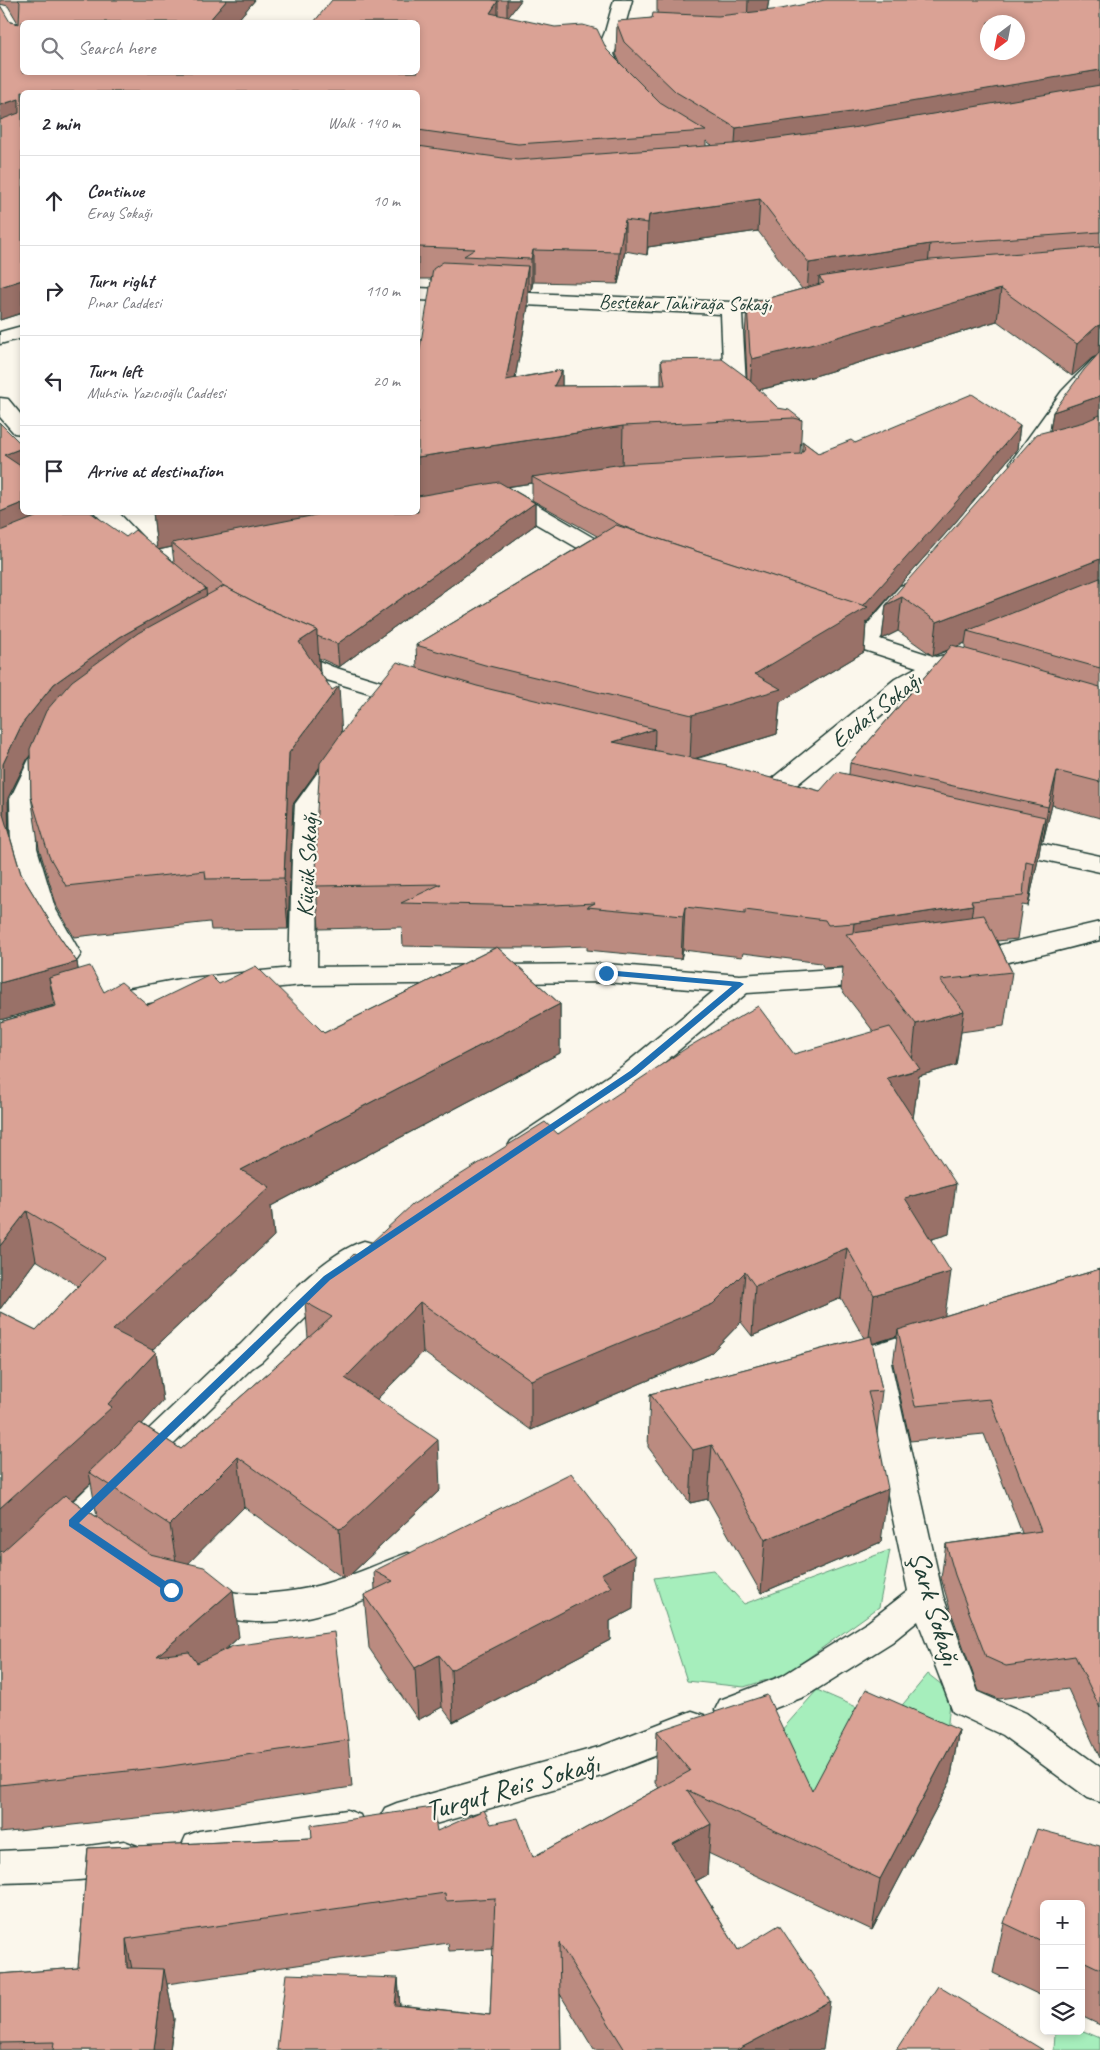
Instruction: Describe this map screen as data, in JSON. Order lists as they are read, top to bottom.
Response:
{
  "streets": {
    "street": [
      "Bestekar Tahirağa Sokağı",
      "Ecdat Sokağı",
      "Küçük Sokağı",
      "Şark Sokağı",
      "Turgut Reis Sokağı"
    ]
  },
  "crossings": [
    ["Şark Sokağı", "Turgut Reis Sokağı"]
  ],
  "north": "bottom left",
  "page": {
    "search": "Search here",
    "heading": ["2 min", "Walk · 140 m"],
    "list": [
      ["Continue", "Eray Sokağı", "10 m"],
      ["Turn right", "Pınar Caddesi", "110 m"],
      ["Turn left", "Muhsin Yazıcıoğlu Caddesi", "20 m"],
      "Arrive at destination"
    ],
    "map_buttons": ["+", "−"]
  }
}
